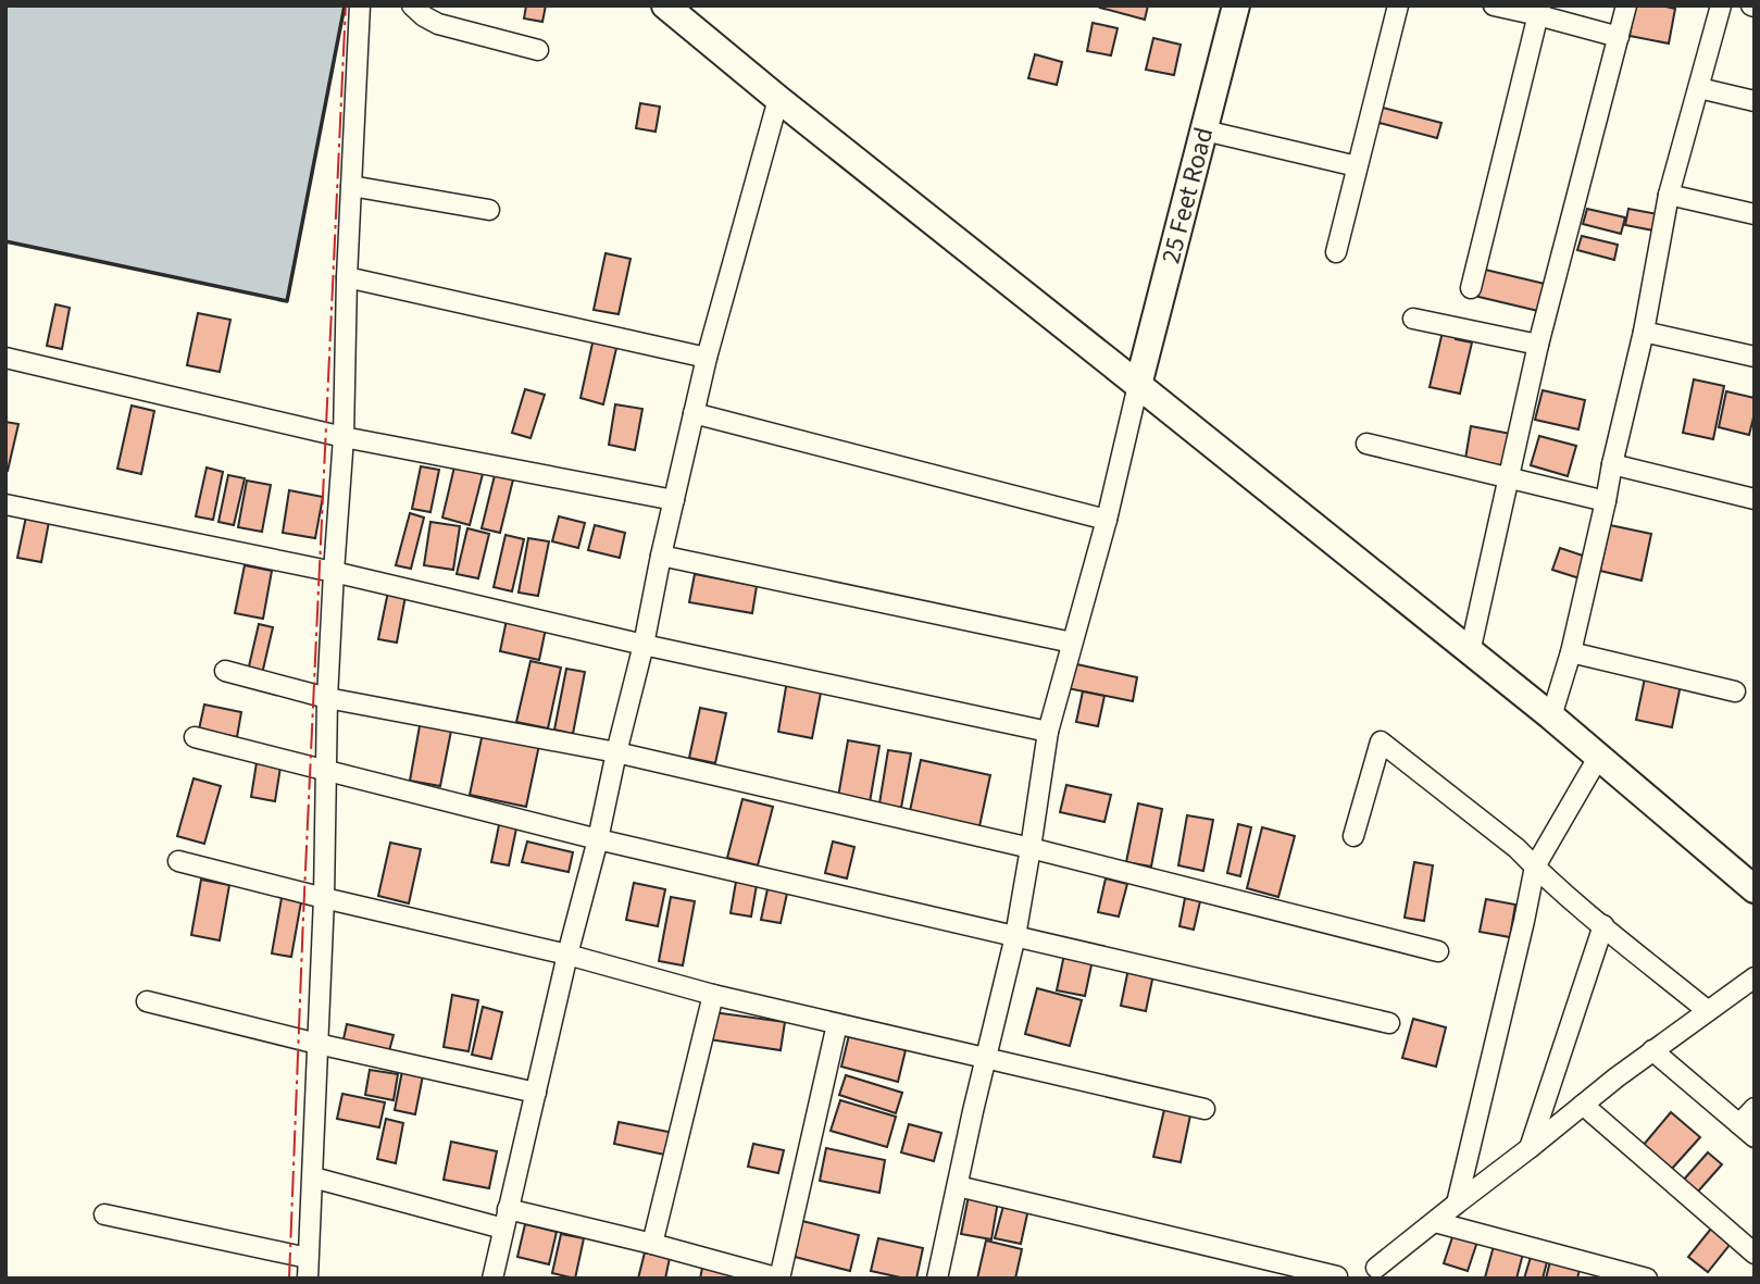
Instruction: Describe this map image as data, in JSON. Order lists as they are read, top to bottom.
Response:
{
  "streets": {
    "street": ["25 Feet Road"]
  }
}
